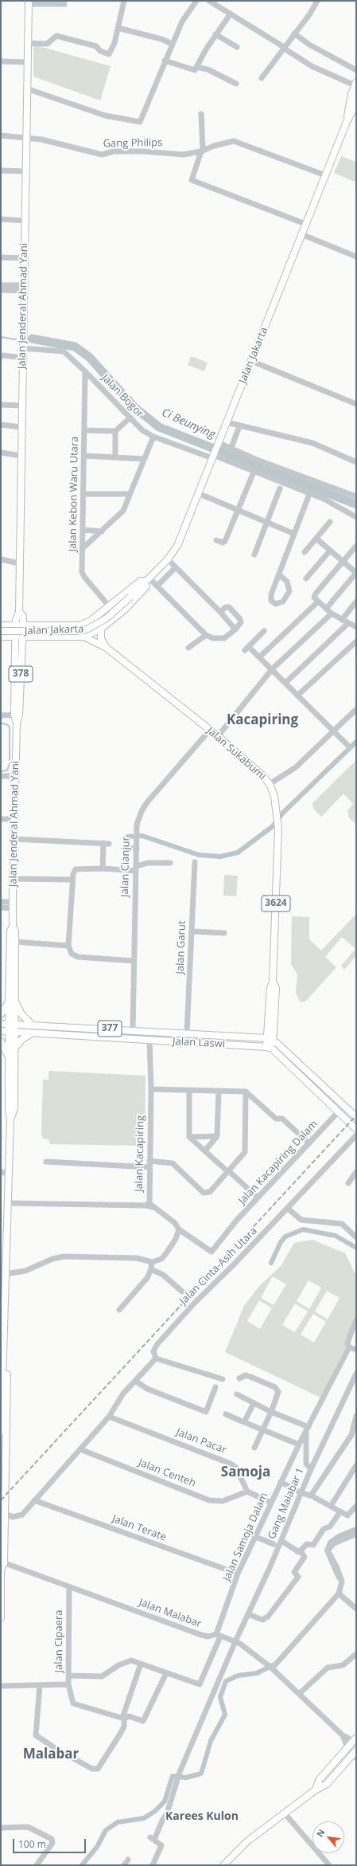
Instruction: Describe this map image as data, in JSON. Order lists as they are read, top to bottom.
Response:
{
  "streets": {
    "main road": [
      "Jalan Jenderal Ahmad Yani",
      "Jalan Jakarta",
      "378",
      "Jalan Sukabumi",
      "3624",
      "377",
      "Jalan Laswi"
    ],
    "street": [
      "Gang Philips",
      "Jalan Bogor",
      "Jalan Kebon Waru Utara",
      "Jalan Cianjur",
      "Jalan Garut",
      "Jalan Kacapiring",
      "Jalan Kacapiring Dalam",
      "Jalan Cinta-Asih Utara",
      "Jalan Pacar",
      "Jalan Centeh",
      "Gang Malabar 1",
      "Jalan Terate",
      "Jalan Samoja Dalam",
      "Jalan Malabar",
      "Jalan Cipaera"
    ]
  },
  "crossings": [
    ["Gang Philips", "Jalan Jenderal Ahmad Yani"],
    ["Gang Philips", "Jalan Jakarta"],
    ["Jalan Jenderal Ahmad Yani", "Jalan Jakarta"],
    ["Jalan Jenderal Ahmad Yani", "Jalan Bogor"],
    ["Jalan Jenderal Ahmad Yani", "Jalan Laswi"],
    ["Jalan Jenderal Ahmad Yani", "Jalan Kacapiring"],
    ["Jalan Jenderal Ahmad Yani", "Jalan Malabar"],
    ["Jalan Jakarta", "Jalan Bogor"],
    ["Jalan Jakarta", "Jalan Kebon Waru Utara"],
    ["Jalan Jakarta", "Jalan Sukabumi"],
    ["Jalan Bogor", "Jalan Kebon Waru Utara"],
    ["Jalan Sukabumi", "Jalan Cianjur"],
    ["Jalan Sukabumi", "Jalan Laswi"],
    ["Jalan Cianjur", "Jalan Laswi"],
    ["Jalan Garut", "Jalan Laswi"],
    ["Jalan Laswi", "Jalan Kacapiring"],
    ["Jalan Pacar", "Jalan Centeh"],
    ["Gang Malabar 1", "Jalan Malabar"],
    ["Jalan Terate", "Jalan Samoja Dalam"],
    ["Jalan Samoja Dalam", "Jalan Malabar"],
    ["Jalan Malabar", "Jalan Cipaera"]
  ],
  "districts": [
    "Kacapiring",
    "Samoja",
    "Malabar",
    "Karees Kulon"
  ],
  "water": ["Ci Beunying"],
  "scale_bar": "100 m",
  "north": "top left"
}
